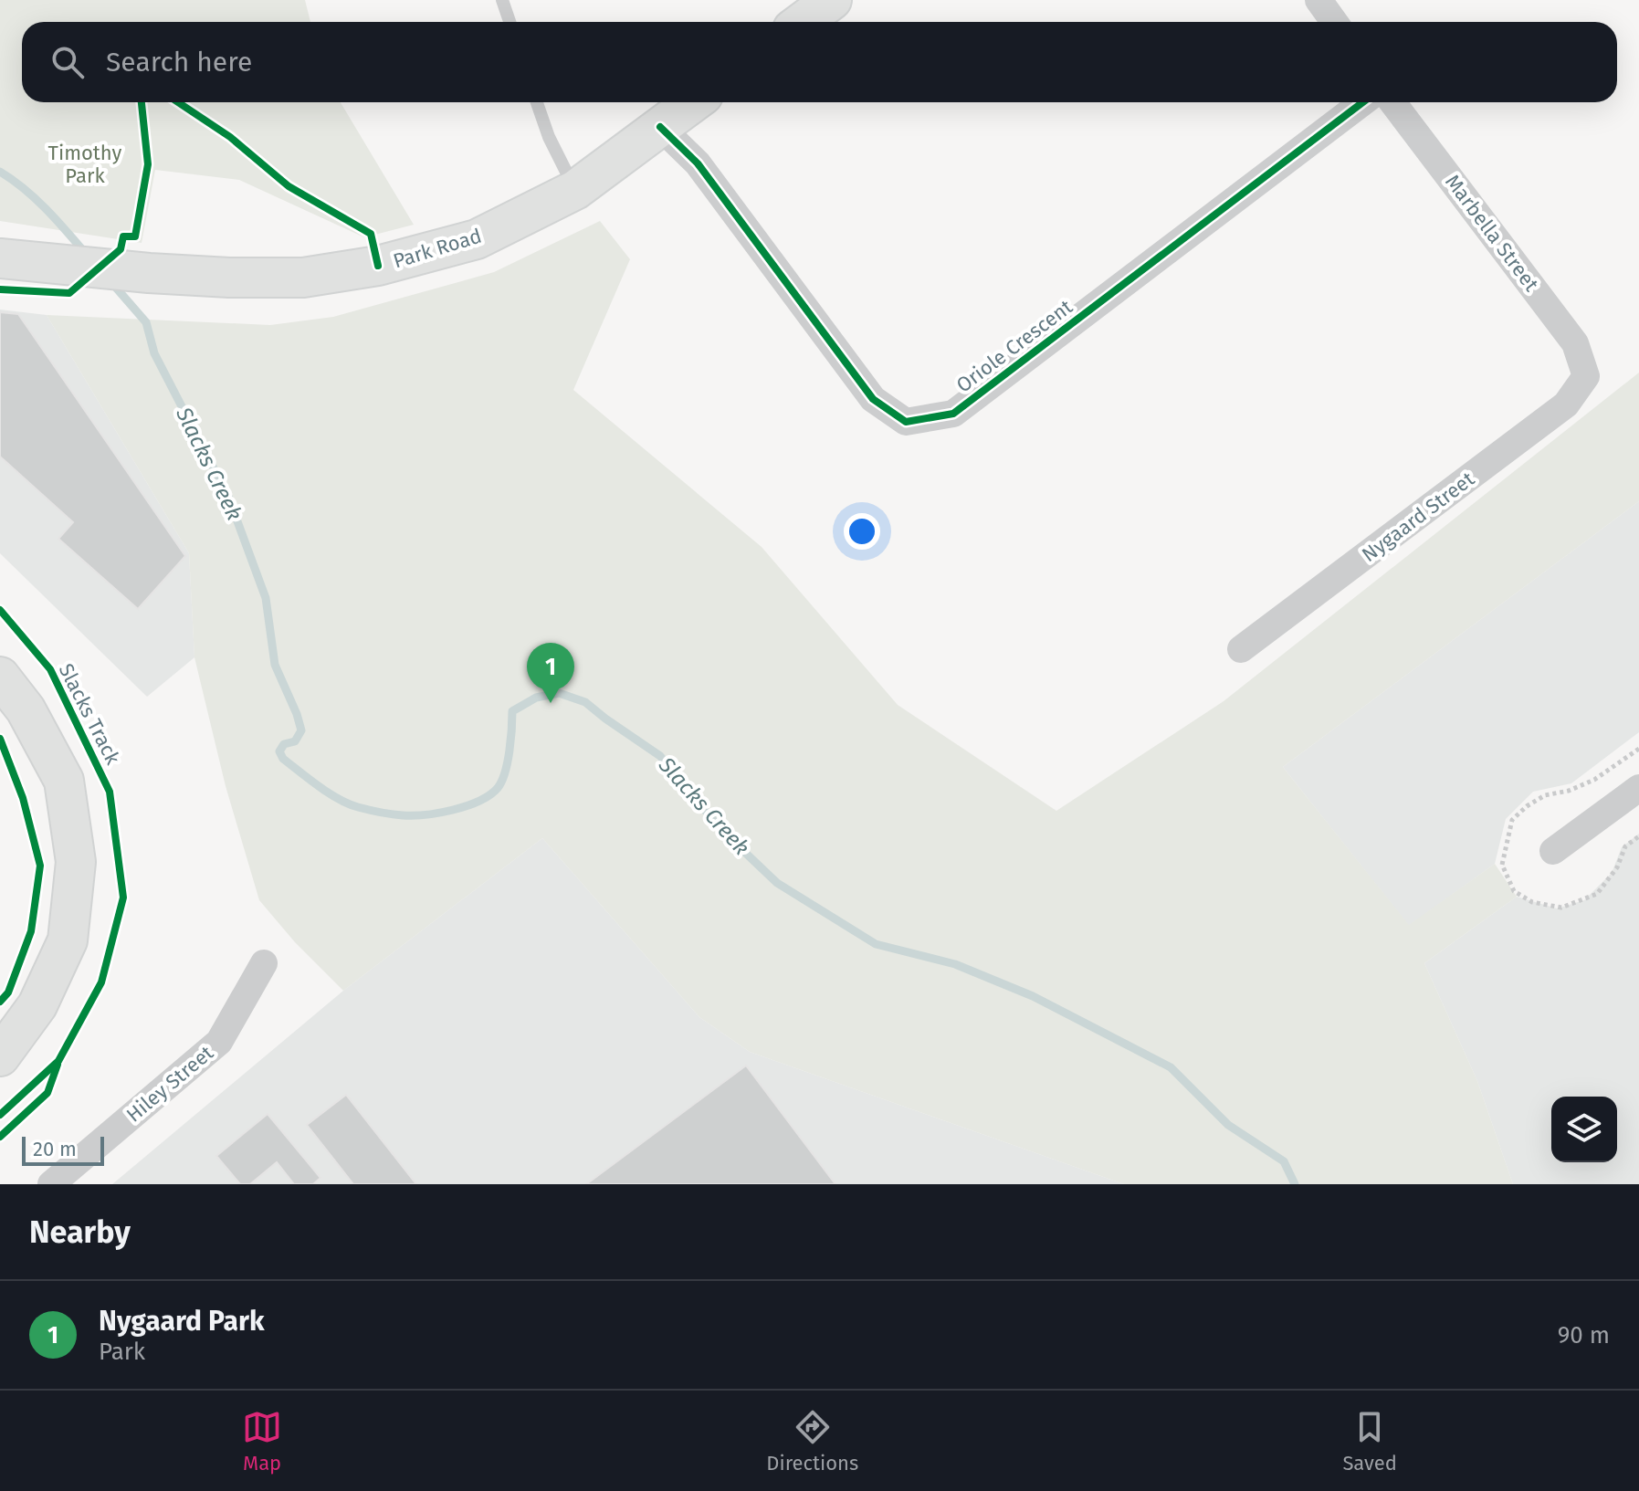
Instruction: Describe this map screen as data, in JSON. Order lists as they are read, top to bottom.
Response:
{
  "streets": {
    "street": [
      "Marbella Street",
      "Park Road",
      "Oriole Crescent",
      "Nygaard Street",
      "Hiley Street"
    ],
    "cycle path": ["Slacks Track"]
  },
  "crossings": [
    ["Marbella Street", "Nygaard Street"],
    ["Park Road", "Oriole Crescent"]
  ],
  "water": ["Slacks Creek"],
  "parks": ["Timothy Park"],
  "scale_bar": "20 m",
  "page": {
    "search": "Search here",
    "pins": "1",
    "scale": "20 m",
    "heading": "Nearby",
    "list": [
      {
        "mark": "1",
        "name": "Nygaard Park",
        "note": "Park",
        "value": "90 m"
      }
    ],
    "nav": ["Map", "Directions", "Saved"]
  }
}
